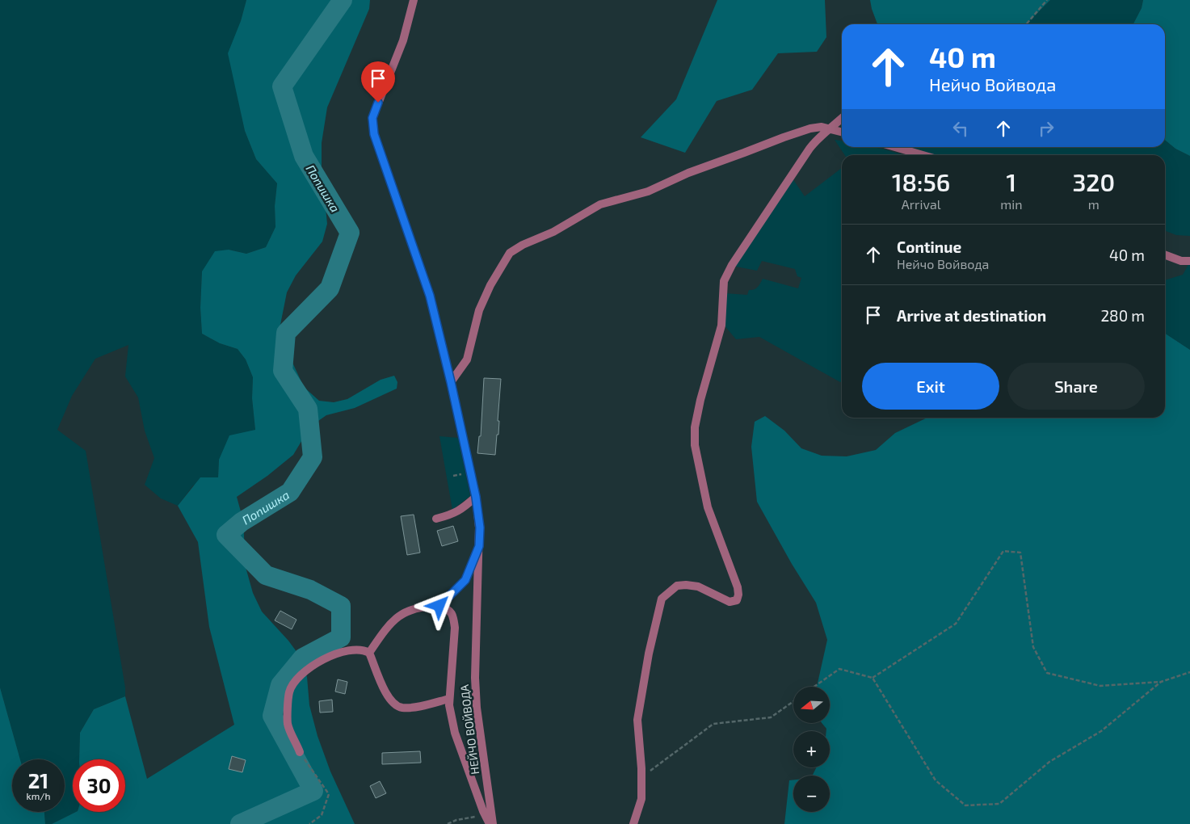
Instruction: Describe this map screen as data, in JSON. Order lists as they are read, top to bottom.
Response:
{
  "streets": {
    "street": ["НЕЙЧО ВОЙВОДА"]
  },
  "water": ["Попишка"],
  "north": "left",
  "page": {
    "turn": ["40 m", "Нейчо Войвода"],
    "eta": [
      "18:56",
      "Arrival",
      "1",
      "min",
      "320",
      "m"
    ],
    "list": [
      {
        "name": "Continue",
        "note": "Нейчо Войвода",
        "value": "40 m"
      },
      {
        "name": "Arrive at destination",
        "value": "280 m"
      }
    ],
    "buttons": ["Exit", "Share"],
    "map_buttons": ["+", "−"],
    "speed": "21 km/h",
    "limit": "30"
  }
}
